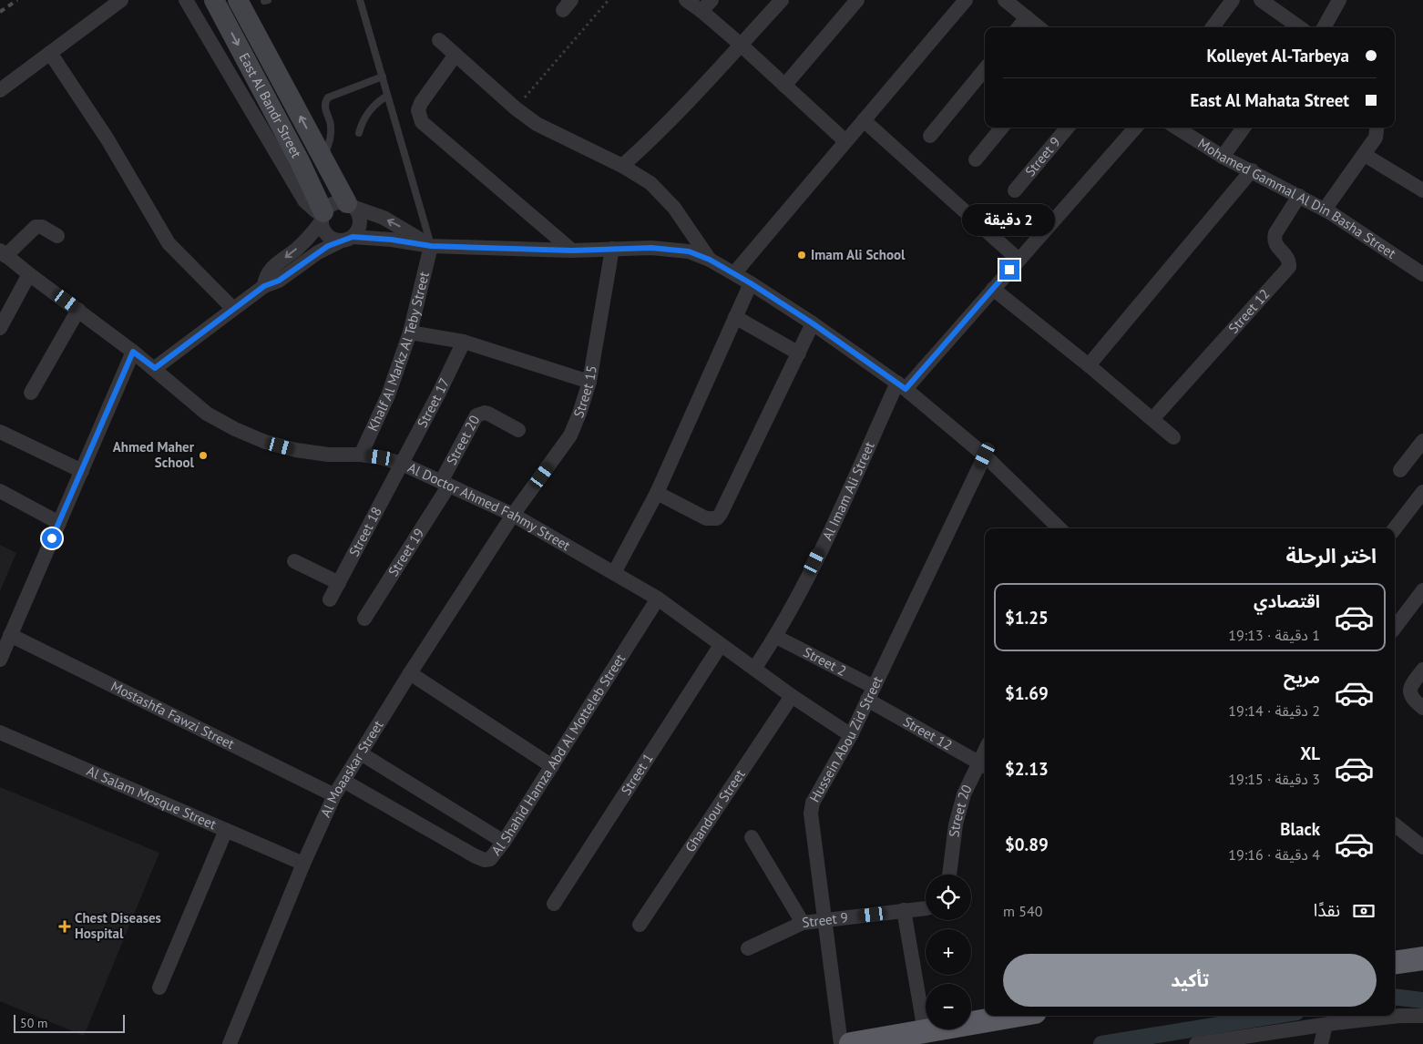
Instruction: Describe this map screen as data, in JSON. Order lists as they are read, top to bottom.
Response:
{
  "streets": {
    "main road": ["East Al Bandr Street"],
    "street": [
      "Street 9",
      "Mohamed Gammal Al Din Basha Street",
      "Street 12",
      "Khalf Al Markz Al Teby Street",
      "Street 15",
      "Street 17",
      "Street 20",
      "Al Imam Ali Street",
      "Al Doctor Ahmed Fahmy Street",
      "Street 18",
      "Street 19",
      "Street 2",
      "Mostashfa Fawzi Street",
      "Hussein Abou Zid Street",
      "Al Shahid Hamza Abd Al Motteleb Street",
      "Al Moaaskar Street",
      "Street 1",
      "Al Salam Mosque Street",
      "Ghandour Street"
    ]
  },
  "crossings": [
    ["Street 9", "Hussein Abou Zid Street"],
    ["Mohamed Gammal Al Din Basha Street", "Street 12"],
    ["Street 12", "Street 20"],
    ["Street 12", "Street 2"],
    ["Street 12", "Hussein Abou Zid Street"],
    ["Khalf Al Markz Al Teby Street", "Al Doctor Ahmed Fahmy Street"],
    ["Street 15", "Al Doctor Ahmed Fahmy Street"],
    ["Street 15", "Al Moaaskar Street"],
    ["Street 17", "Al Doctor Ahmed Fahmy Street"],
    ["Street 17", "Street 18"],
    ["Street 20", "Al Doctor Ahmed Fahmy Street"],
    ["Street 20", "Street 19"],
    ["Al Imam Ali Street", "Al Doctor Ahmed Fahmy Street"],
    ["Al Imam Ali Street", "Street 2"],
    ["Al Doctor Ahmed Fahmy Street", "Street 18"],
    ["Al Doctor Ahmed Fahmy Street", "Street 19"],
    ["Al Doctor Ahmed Fahmy Street", "Hussein Abou Zid Street"],
    ["Al Doctor Ahmed Fahmy Street", "Al Shahid Hamza Abd Al Motteleb Street"],
    ["Al Doctor Ahmed Fahmy Street", "Al Moaaskar Street"],
    ["Al Doctor Ahmed Fahmy Street", "Street 1"],
    ["Al Doctor Ahmed Fahmy Street", "Ghandour Street"],
    ["Street 2", "Hussein Abou Zid Street"],
    ["Mostashfa Fawzi Street", "Al Moaaskar Street"],
    ["Al Shahid Hamza Abd Al Motteleb Street", "Al Moaaskar Street"],
    ["Al Moaaskar Street", "Al Salam Mosque Street"]
  ],
  "places": {
    "other": ["Imam Ali School", "Ahmed Maher School"],
    "health": ["Chest Diseases Hospital"]
  },
  "scale_bar": "50 m",
  "page": {
    "banner": ["Kolleyet Al-Tarbeya", "East Al Mahata Street"],
    "bubble": "2 دقيقة",
    "heading": "اختر الرحلة",
    "list": [
      {
        "name": "اقتصادي",
        "note": "1 دقيقة · 19:13",
        "value": "$1.25"
      },
      {
        "name": "مريح",
        "note": "2 دقيقة · 19:14",
        "value": "$1.69"
      },
      {
        "name": "XL",
        "note": "3 دقيقة · 19:15",
        "value": "$2.13"
      },
      {
        "name": "Black",
        "note": "4 دقيقة · 19:16",
        "value": "$0.89"
      }
    ],
    "map_buttons": ["+", "−"],
    "pay": ["نقدًا", "540 m"],
    "buttons": "تأكيد",
    "scale": "50 m"
  }
}
